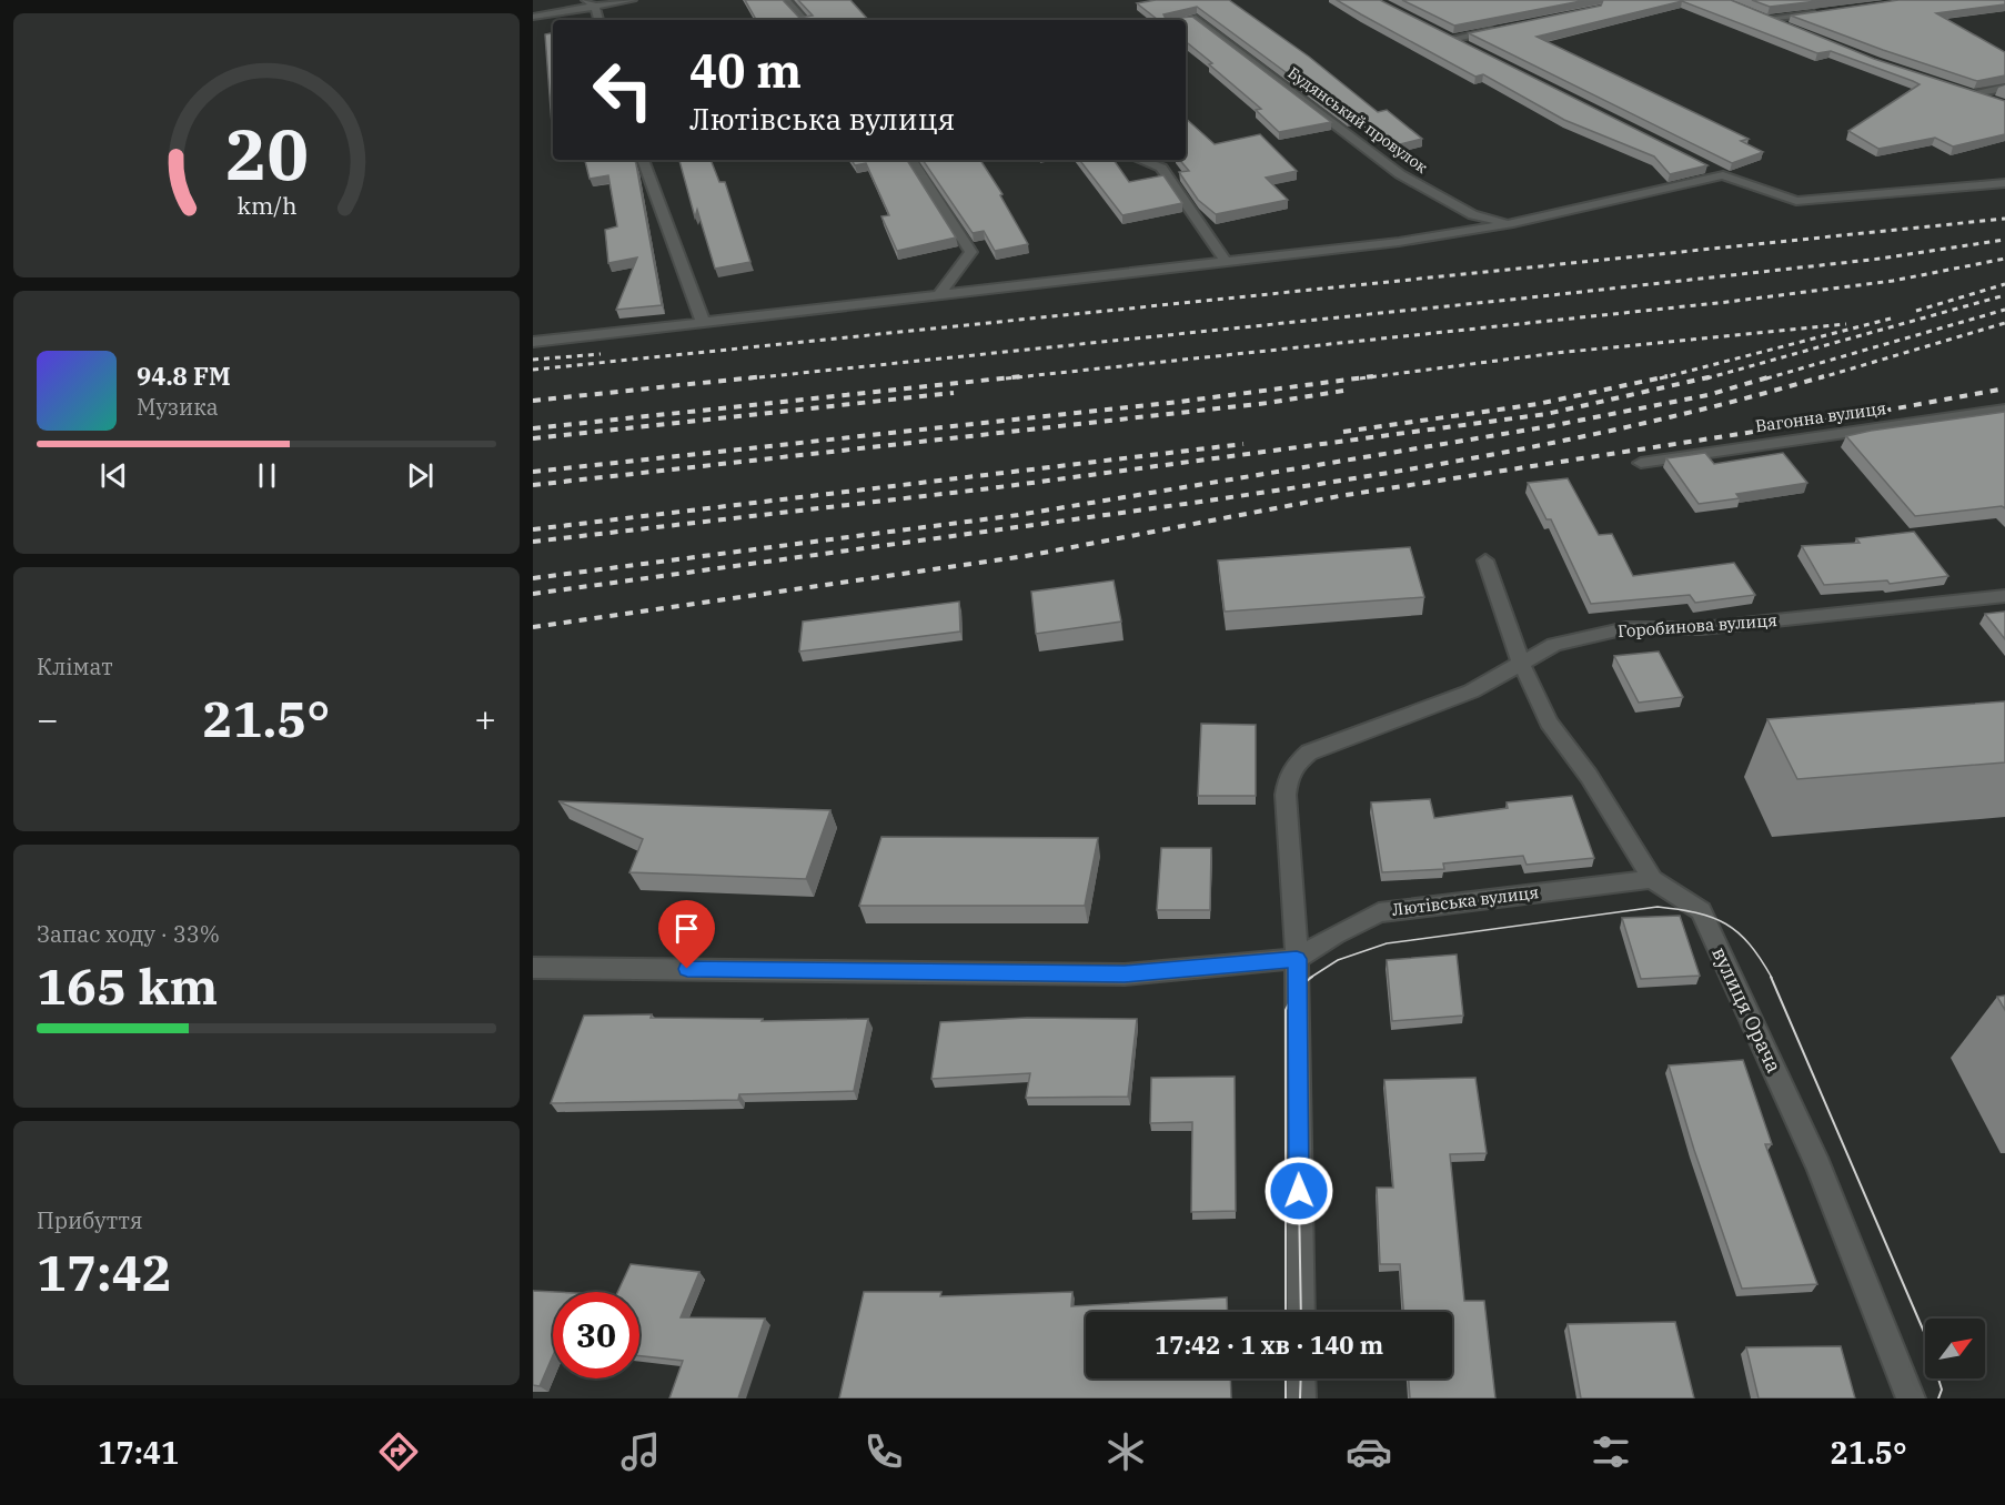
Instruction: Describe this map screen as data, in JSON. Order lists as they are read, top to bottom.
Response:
{
  "streets": {
    "street": [
      "Будянський провулок",
      "Вагонна вулиця",
      "Горобинова вулиця",
      "Лютівська вулиця",
      "вулиця Орача"
    ]
  },
  "crossings": [
    ["Горобинова вулиця", "Лютівська вулиця"],
    ["Горобинова вулиця", "вулиця Орача"],
    ["Лютівська вулиця", "вулиця Орача"]
  ],
  "north": "top right",
  "page": {
    "turn": ["40 m", "Лютівська вулиця"],
    "song": ["94.8 FM", "Музика"],
    "tile": [
      "Клімат",
      ["Запас ходу · 33%", "165 km"],
      ["Прибуття", "17:42"]
    ],
    "heat": ["−", "21.5°", "+"],
    "limit": "30",
    "trip": "17:42 · 1 хв · 140 m",
    "tabs": ["17:41", "21.5°"],
    "gauge": ["20", "km/h"]
  }
}
